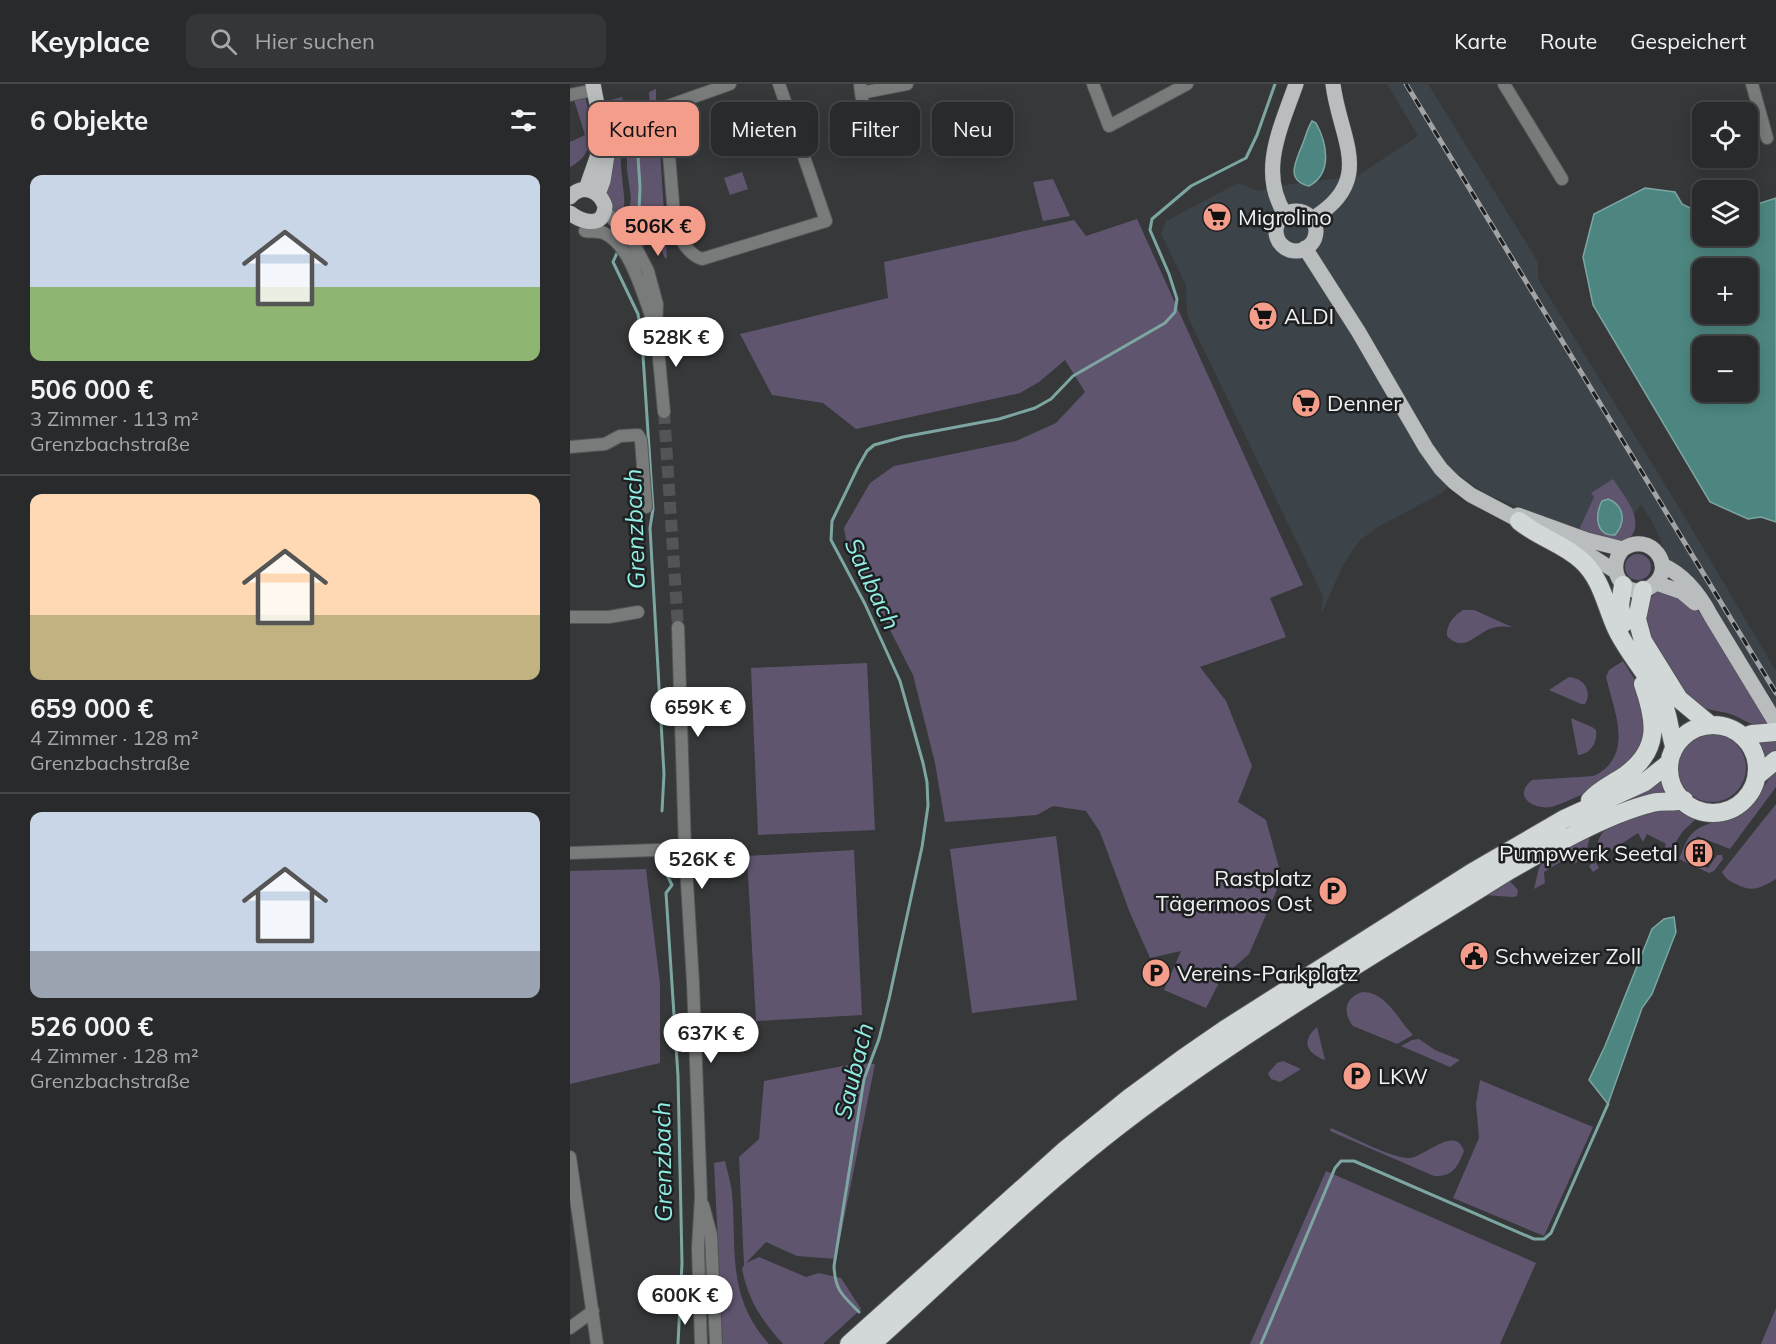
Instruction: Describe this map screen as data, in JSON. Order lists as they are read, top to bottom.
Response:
{
  "water": ["Grenzbach", "Saubach"],
  "places": {
    "supermarket": ["Migrolino", "ALDI", "Denner"],
    "building": ["Pumpwerk Seetal"],
    "parking": ["Rastplatz Tägermoos Ost", "Vereins-Parkplatz", "LKW"],
    "public building": ["Schweizer Zoll"]
  },
  "page": {
    "header": "Keyplace",
    "search": "Hier suchen",
    "nav": ["Karte", "Route", "Gespeichert"],
    "heading": "6 Objekte",
    "map_buttons": ["+", "−"],
    "chip": [
      "Kaufen",
      "Mieten",
      "Filter",
      "Neu"
    ],
    "list": [
      {
        "name": "506 000 €",
        "note": "3 Zimmer · 113 m² · Grenzbachstraße"
      },
      {
        "name": "659 000 €",
        "note": "4 Zimmer · 128 m² · Grenzbachstraße"
      },
      {
        "name": "526 000 €",
        "note": "4 Zimmer · 128 m² · Grenzbachstraße"
      }
    ],
    "price": [
      "506K €",
      "528K €",
      "659K €",
      "526K €",
      "637K €",
      "600K €"
    ]
  }
}
